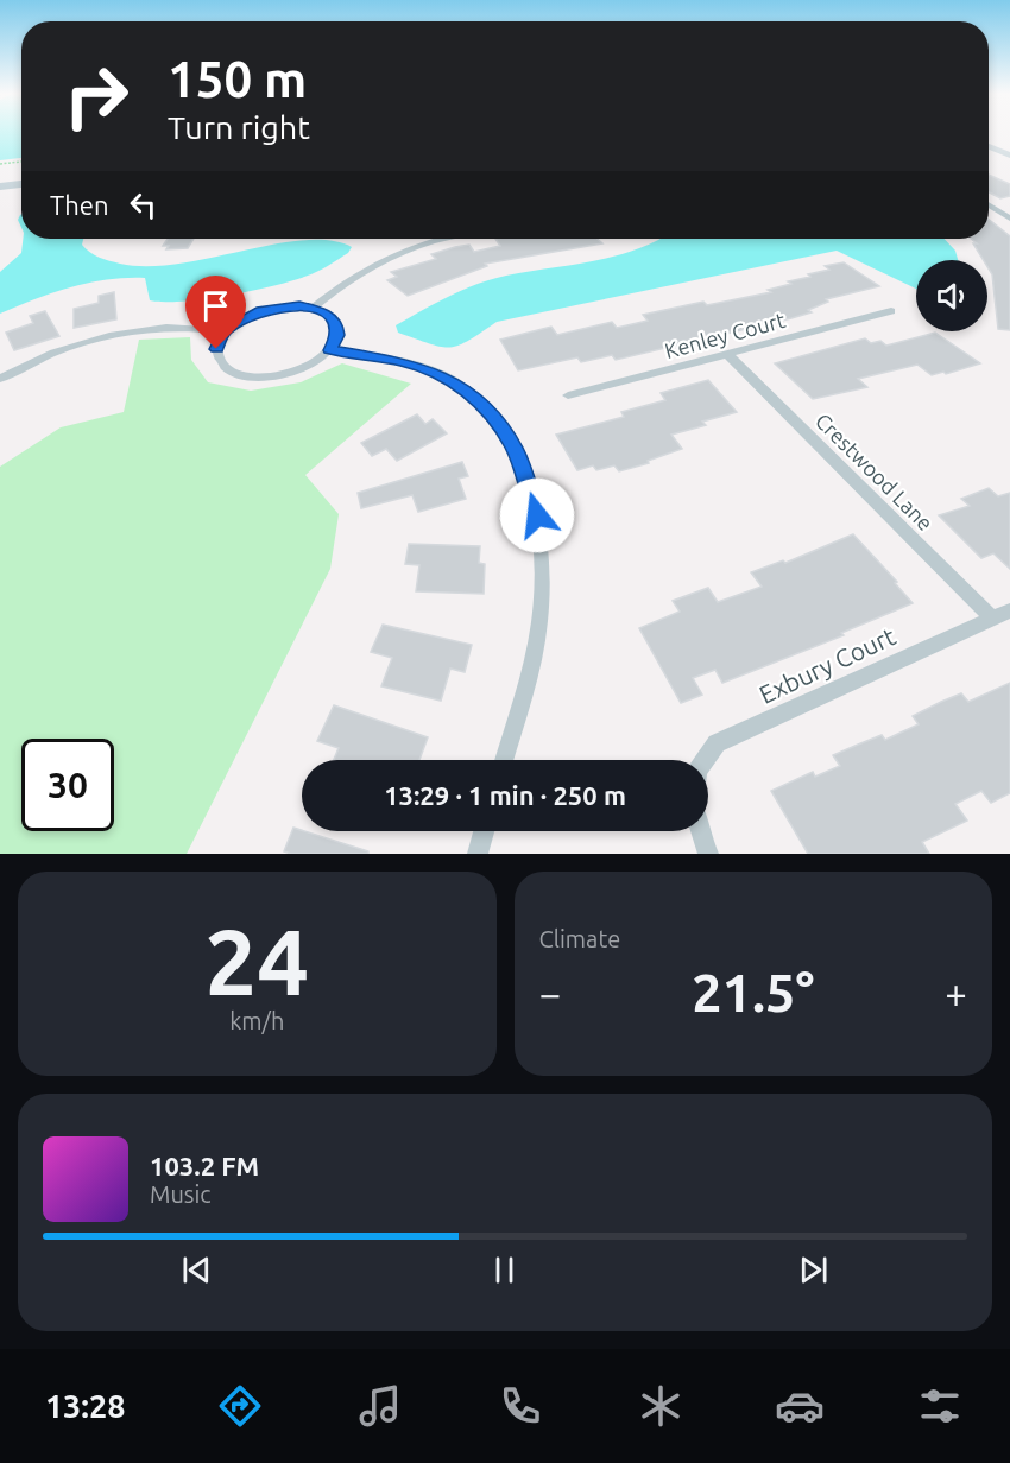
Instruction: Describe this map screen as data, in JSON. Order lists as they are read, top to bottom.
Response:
{
  "streets": {
    "street": ["Kenley Court", "Crestwood Lane", "Exbury Court"]
  },
  "crossings": [
    ["Kenley Court", "Crestwood Lane"],
    ["Crestwood Lane", "Exbury Court"]
  ],
  "page": {
    "turn": ["150 m", "Turn right"],
    "then": "Then",
    "limit": "30",
    "trip": "13:29 · 1 min · 250 m",
    "tile": [
      ["24", "km/h"],
      "Climate"
    ],
    "heat": ["−", "21.5°", "+"],
    "song": ["103.2 FM", "Music"],
    "tabs": "13:28"
  }
}
